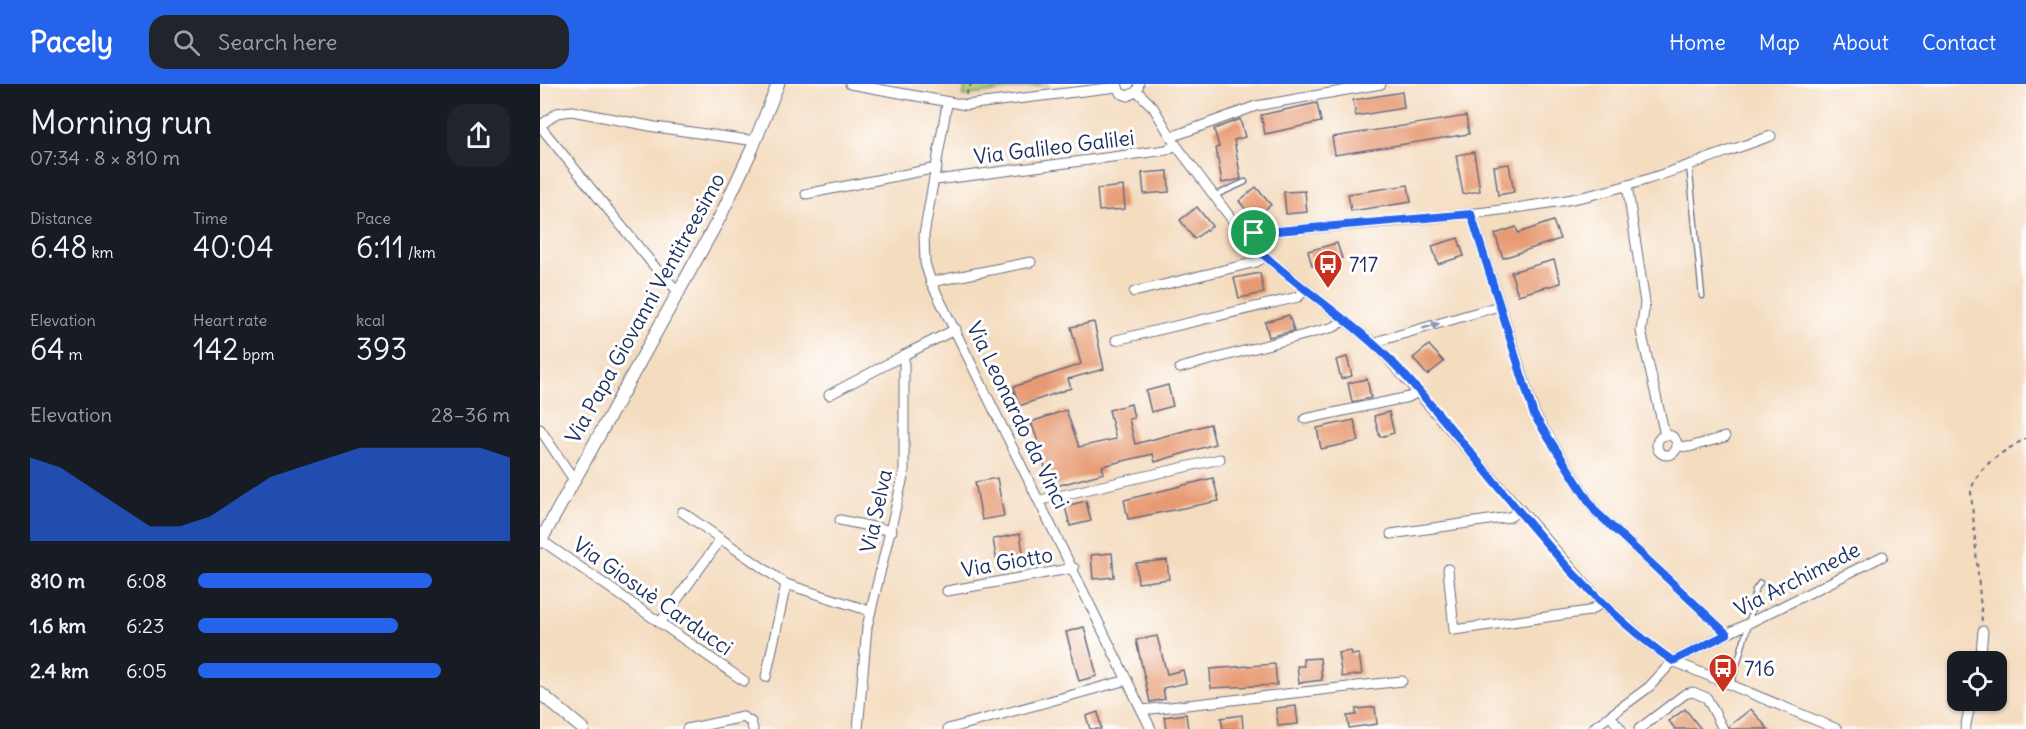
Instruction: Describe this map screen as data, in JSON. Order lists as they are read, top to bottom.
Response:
{
  "streets": {
    "street": [
      "Via Galileo Galilei",
      "Via Papa Giovanni Ventitreesimo",
      "Via Leonardo da Vinci",
      "Via Selva",
      "Via Giotto",
      "Via Archimede",
      "Via Giosuè Carducci"
    ]
  },
  "crossings": [
    ["Via Galileo Galilei", "Via Leonardo da Vinci"],
    ["Via Papa Giovanni Ventitreesimo", "Via Giosuè Carducci"],
    ["Via Leonardo da Vinci", "Via Giotto"]
  ],
  "places": {
    "bus stop": ["717", "716"]
  },
  "page": {
    "header": "Pacely",
    "search": "Search here",
    "nav": [
      "Home",
      "Map",
      "About",
      "Contact"
    ],
    "heading": ["Morning run", "07:34 · 8 × 810 m"],
    "stats": [
      ["Distance", "6.48 km"],
      ["Time", "40:04"],
      ["Pace", "6:11 /km"],
      ["Elevation", "64 m"],
      ["Heart rate", "142 bpm"],
      ["kcal", "393"]
    ],
    "chart": ["Elevation", "28–36 m"],
    "list": [
      {
        "name": "810 m",
        "note": "6:08"
      },
      {
        "name": "1.6 km",
        "note": "6:23"
      },
      {
        "name": "2.4 km",
        "note": "6:05"
      }
    ]
  }
}
